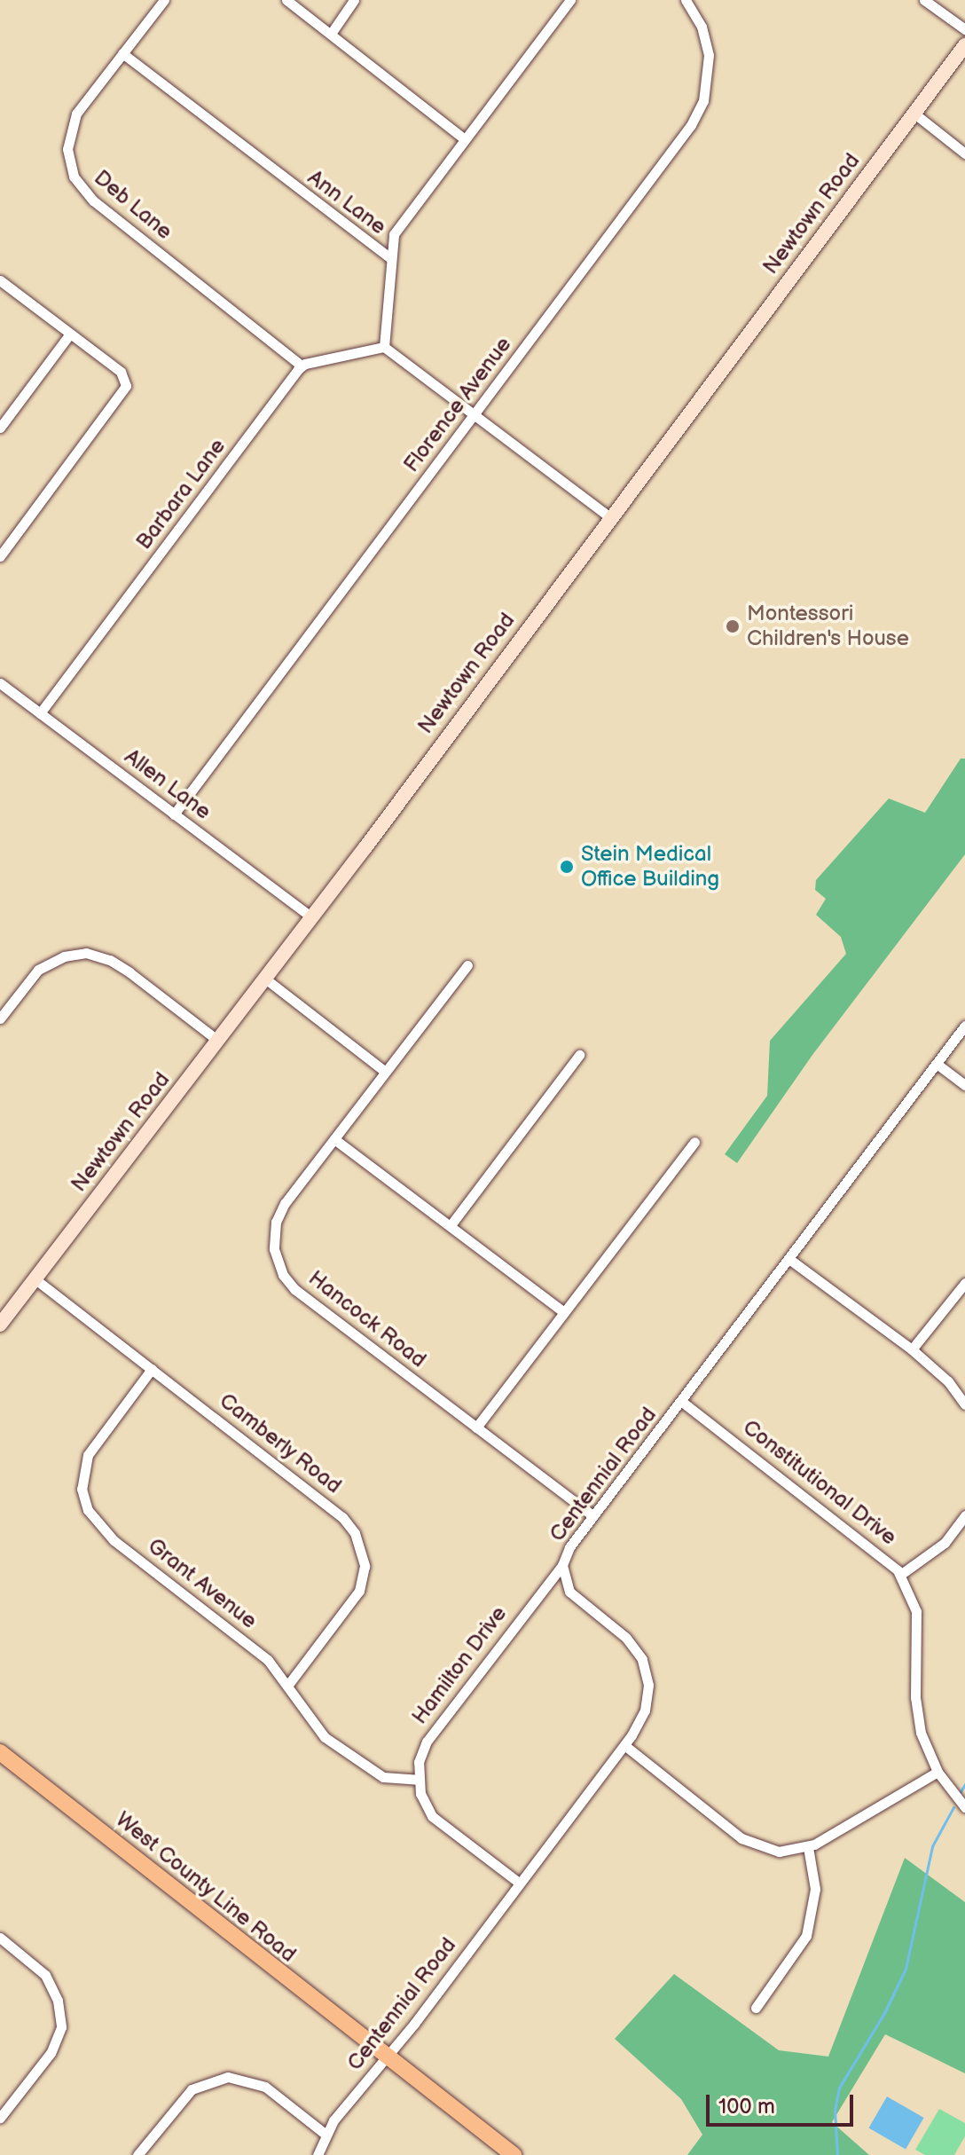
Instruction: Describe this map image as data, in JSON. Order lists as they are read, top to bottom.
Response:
{
  "streets": {
    "main road": ["West County Line Road"],
    "street": [
      "Ann Lane",
      "Deb Lane",
      "Newtown Road",
      "Florence Avenue",
      "Barbara Lane",
      "Allen Lane",
      "Hancock Road",
      "Camberly Road",
      "Centennial Road",
      "Constitutional Drive",
      "Grant Avenue",
      "Hamilton Drive"
    ]
  },
  "crossings": [
    ["Ann Lane", "Deb Lane"],
    ["Deb Lane", "Barbara Lane"],
    ["Newtown Road", "Allen Lane"],
    ["Newtown Road", "Camberly Road"],
    ["Florence Avenue", "Allen Lane"],
    ["Barbara Lane", "Allen Lane"],
    ["Hancock Road", "Centennial Road"],
    ["Camberly Road", "Grant Avenue"],
    ["Centennial Road", "Constitutional Drive"],
    ["Centennial Road", "Hamilton Drive"],
    ["Centennial Road", "West County Line Road"],
    ["Grant Avenue", "Hamilton Drive"]
  ],
  "places": ["Montessori Children's House", "Stein Medical Office Building"],
  "scale_bar": "100 m"
}
